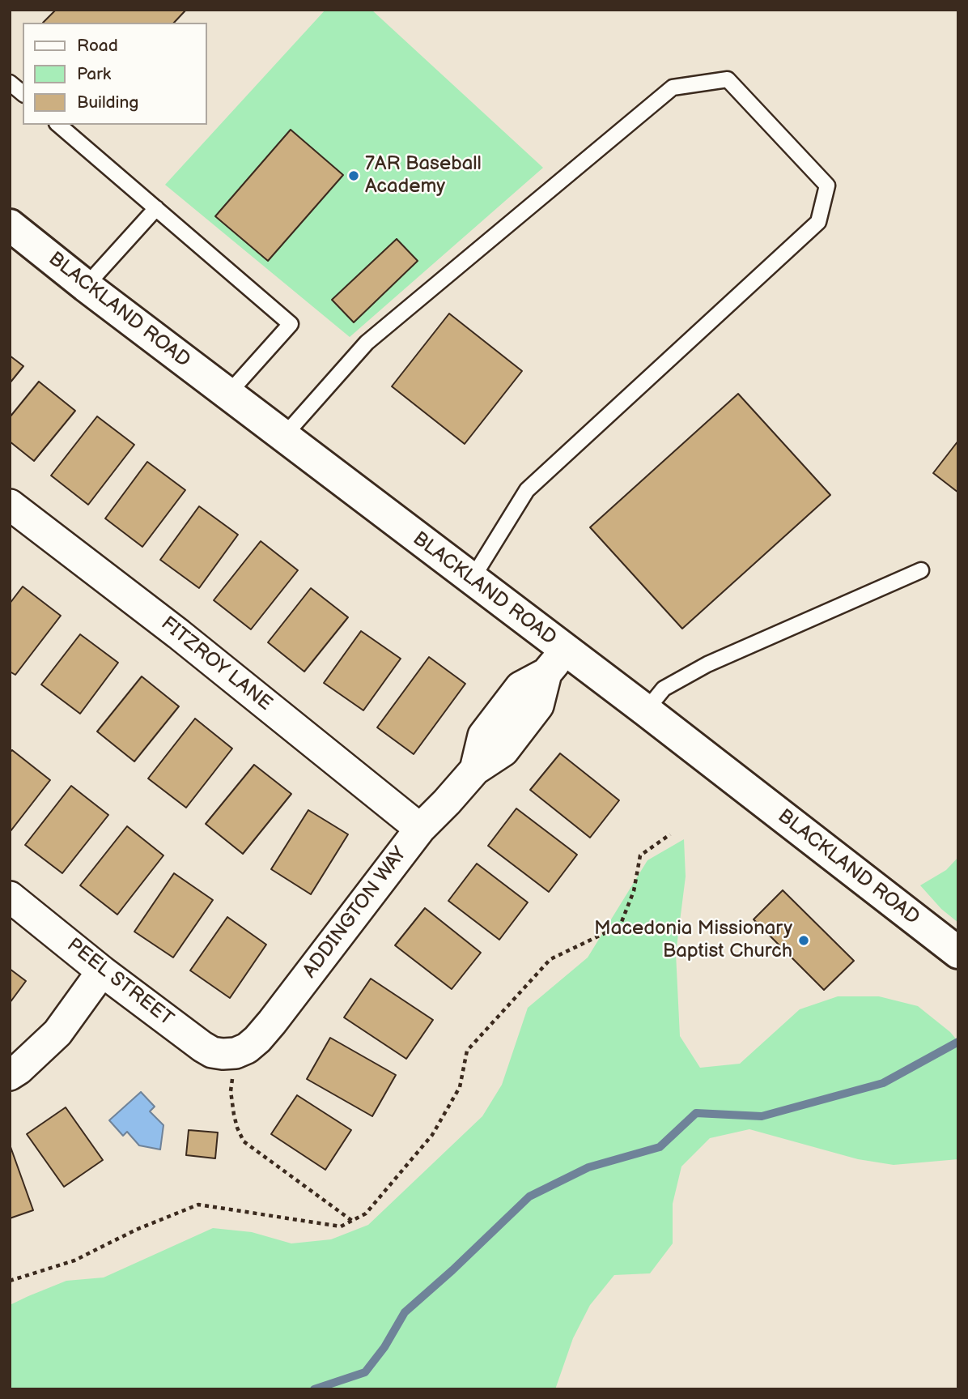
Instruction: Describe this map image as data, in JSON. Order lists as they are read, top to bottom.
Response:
{
  "streets": {
    "street": [
      "BLACKLAND ROAD",
      "FITZROY LANE",
      "ADDINGTON WAY",
      "PEEL STREET"
    ]
  },
  "crossings": [
    ["BLACKLAND ROAD", "ADDINGTON WAY"],
    ["FITZROY LANE", "ADDINGTON WAY"],
    ["ADDINGTON WAY", "PEEL STREET"]
  ],
  "places": ["7AR Baseball Academy", "Macedonia Missionary Baptist Church"],
  "legend": ["Road", "Park", "Building"]
}
